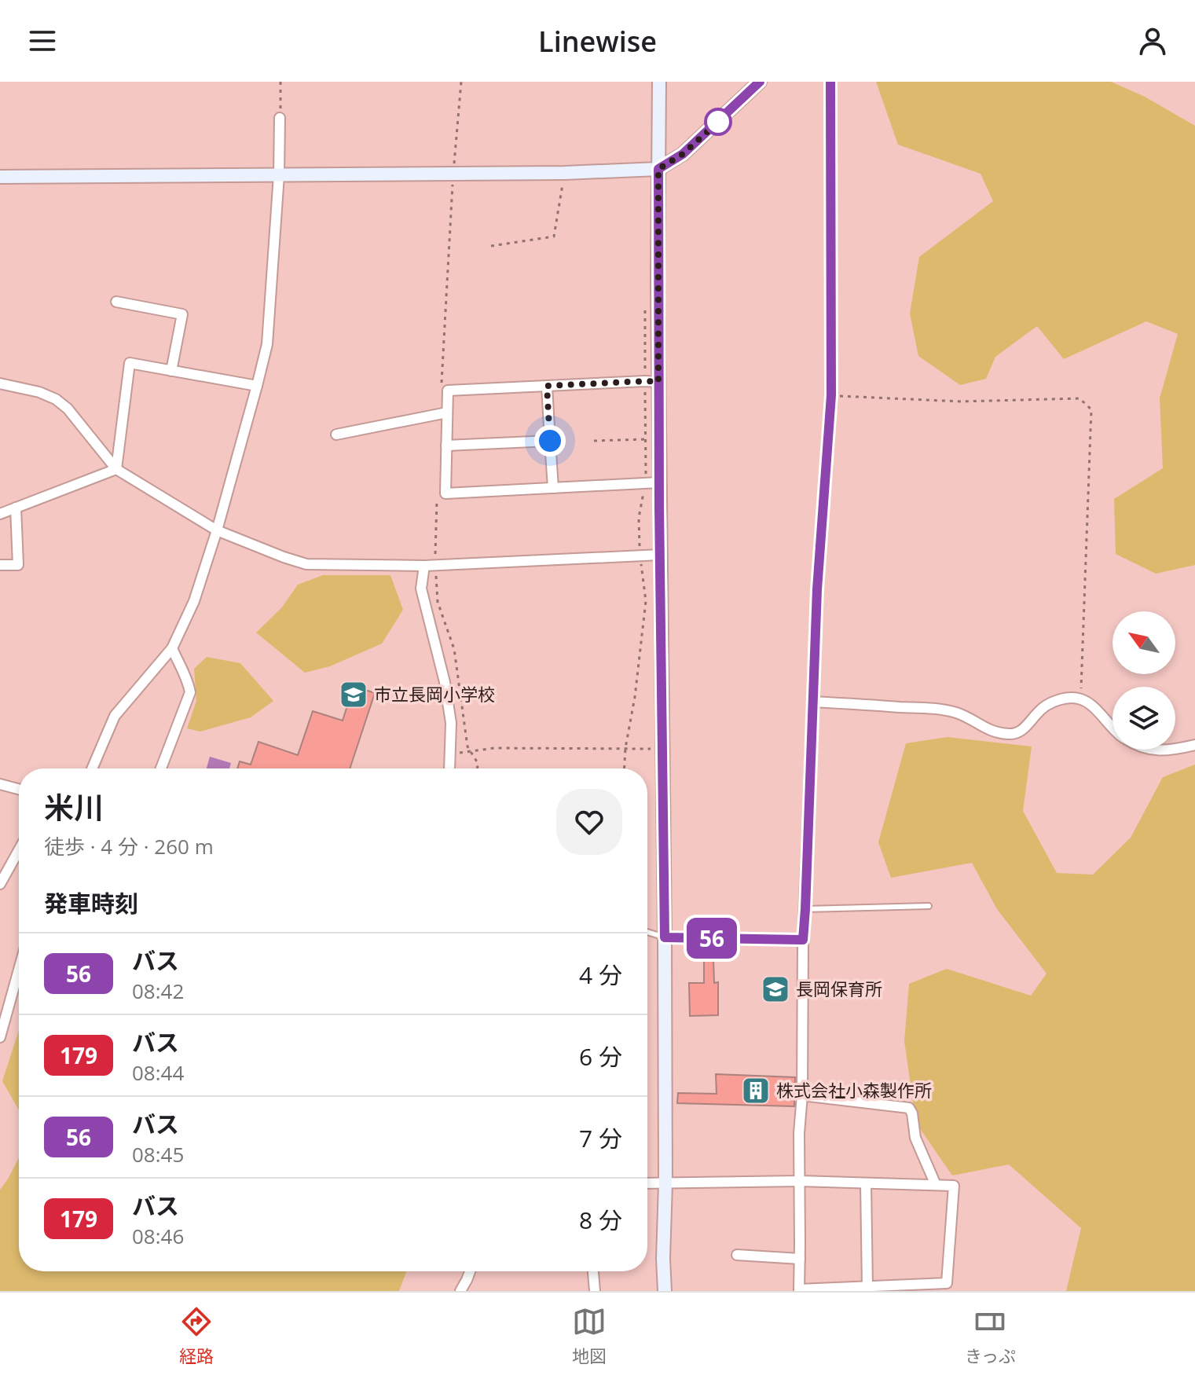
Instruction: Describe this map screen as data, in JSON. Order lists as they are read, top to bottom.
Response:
{
  "places": {
    "school or university": ["市立長岡小学校", "長岡保育所"],
    "building": ["株式会社小森製作所"]
  },
  "lines": ["bus line 56"],
  "north": "top left",
  "page": {
    "header": "Linewise",
    "on_map": "56",
    "heading": [
      ["米川", "徒歩 · 4 分 · 260 m"],
      "発車時刻"
    ],
    "list": [
      {
        "mark": "56",
        "name": "バス",
        "note": "08:42",
        "value": "4 分"
      },
      {
        "mark": "179",
        "name": "バス",
        "note": "08:44",
        "value": "6 分"
      },
      {
        "mark": "56",
        "name": "バス",
        "note": "08:45",
        "value": "7 分"
      },
      {
        "mark": "179",
        "name": "バス",
        "note": "08:46",
        "value": "8 分"
      }
    ],
    "tabs": ["経路", "地図", "きっぷ"]
  }
}
